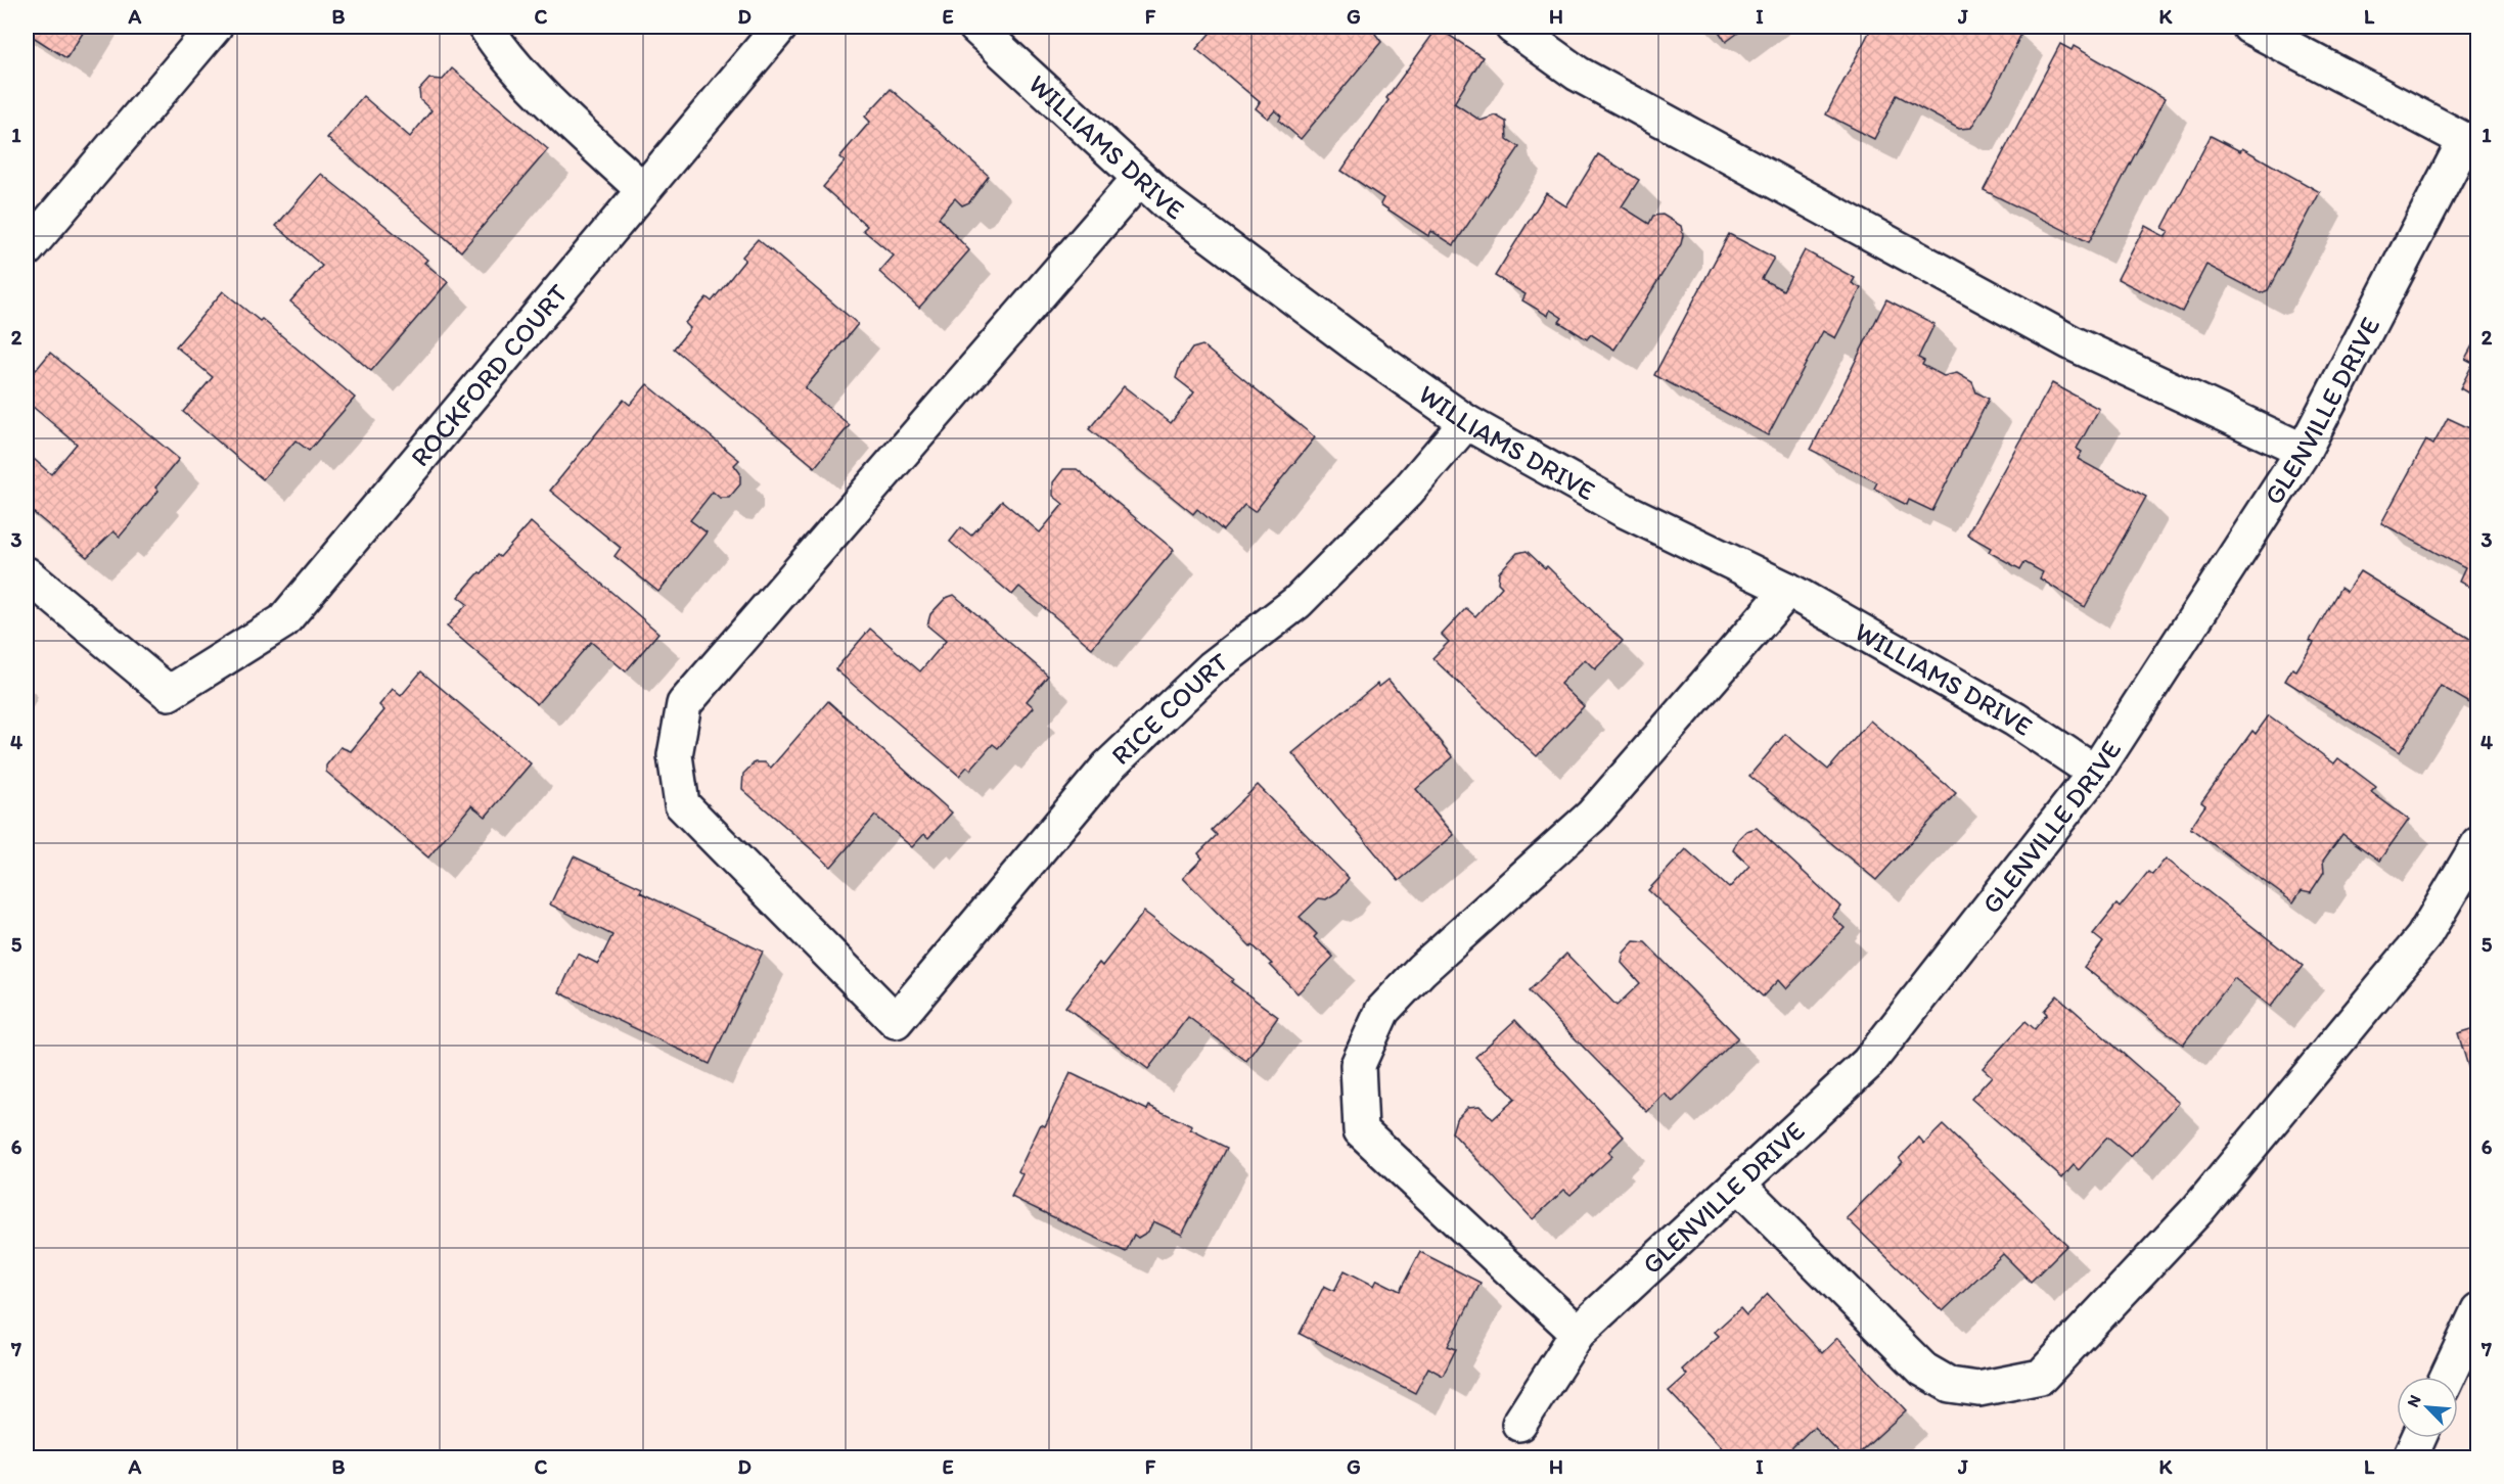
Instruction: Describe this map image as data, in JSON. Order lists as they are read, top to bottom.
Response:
{
  "streets": {
    "street": [
      "WILLIAMS DRIVE",
      "ROCKFORD COURT",
      "GLENVILLE DRIVE",
      "RICE COURT"
    ]
  },
  "crossings": [
    ["WILLIAMS DRIVE", "GLENVILLE DRIVE"],
    ["WILLIAMS DRIVE", "RICE COURT"]
  ],
  "north": "top left",
  "grid": {
    "columns": [
      "A",
      "B",
      "C",
      "D",
      "E",
      "F",
      "G",
      "H",
      "I",
      "J",
      "K",
      "L"
    ],
    "rows": [
      "1",
      "2",
      "3",
      "4",
      "5",
      "6",
      "7"
    ]
  }
}
